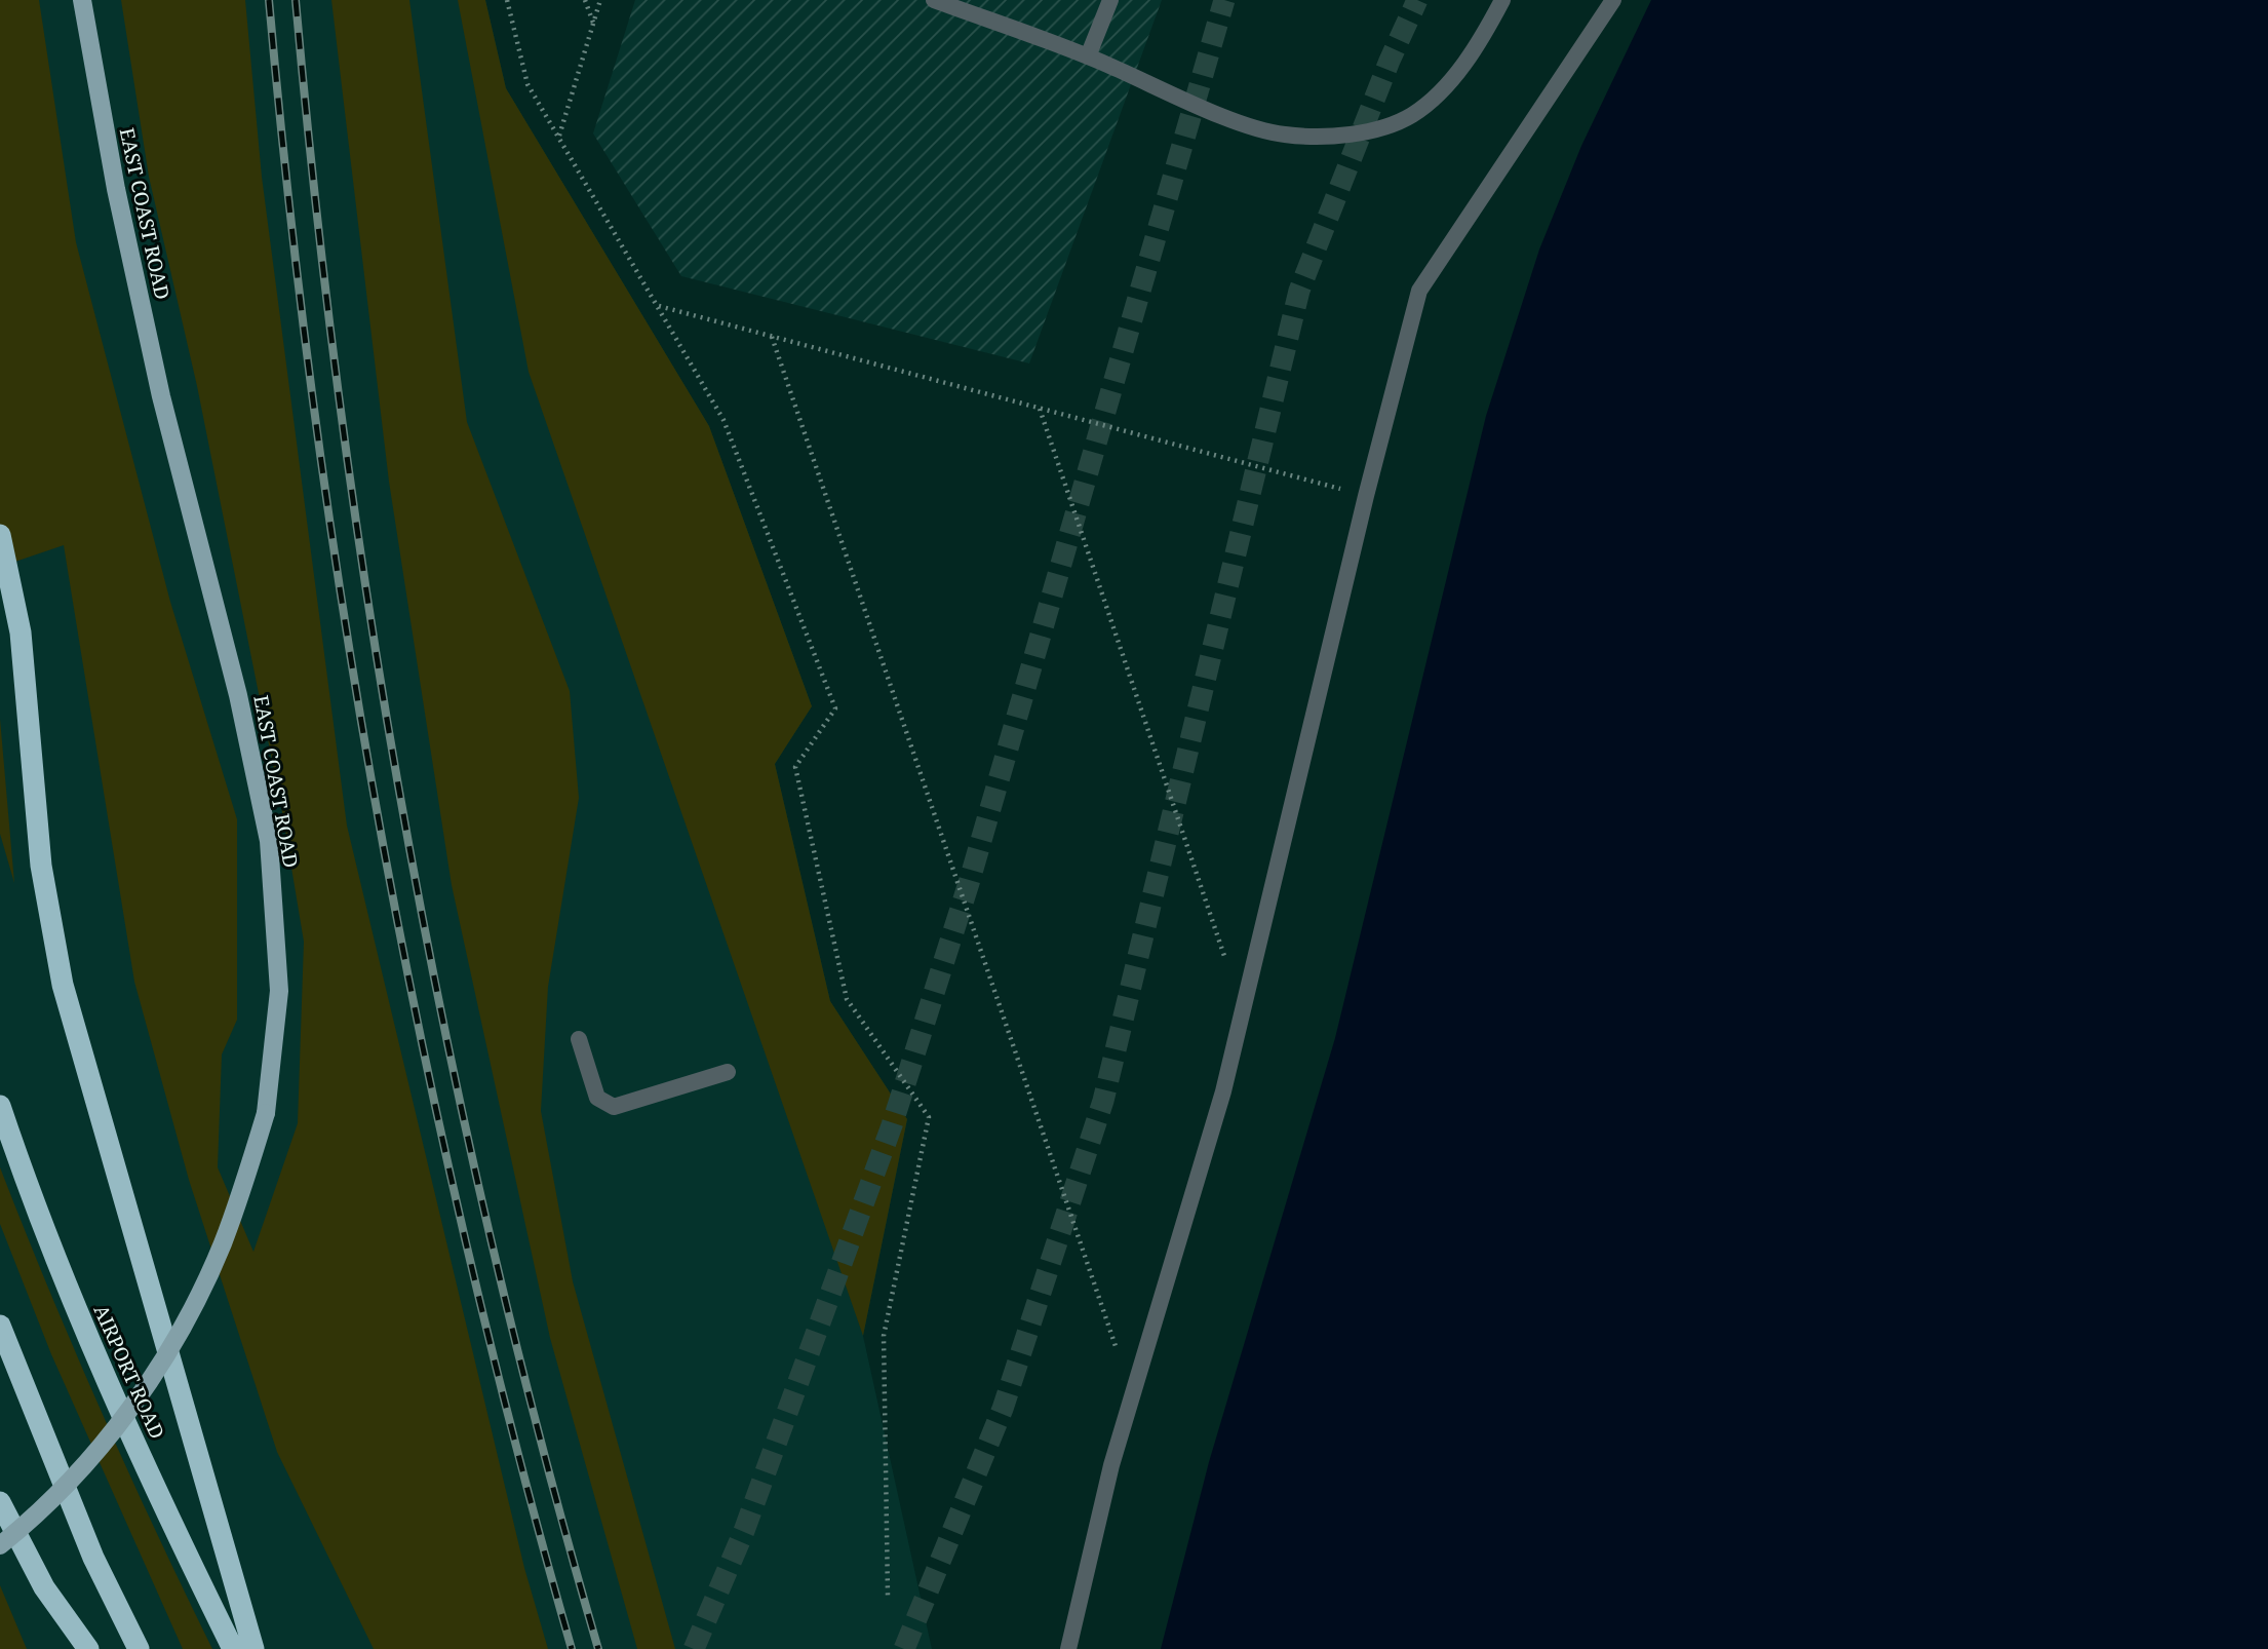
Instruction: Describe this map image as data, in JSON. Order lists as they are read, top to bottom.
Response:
{
  "streets": {
    "highway": ["AIRPORT ROAD"],
    "main road": ["EAST COAST ROAD"]
  }
}
